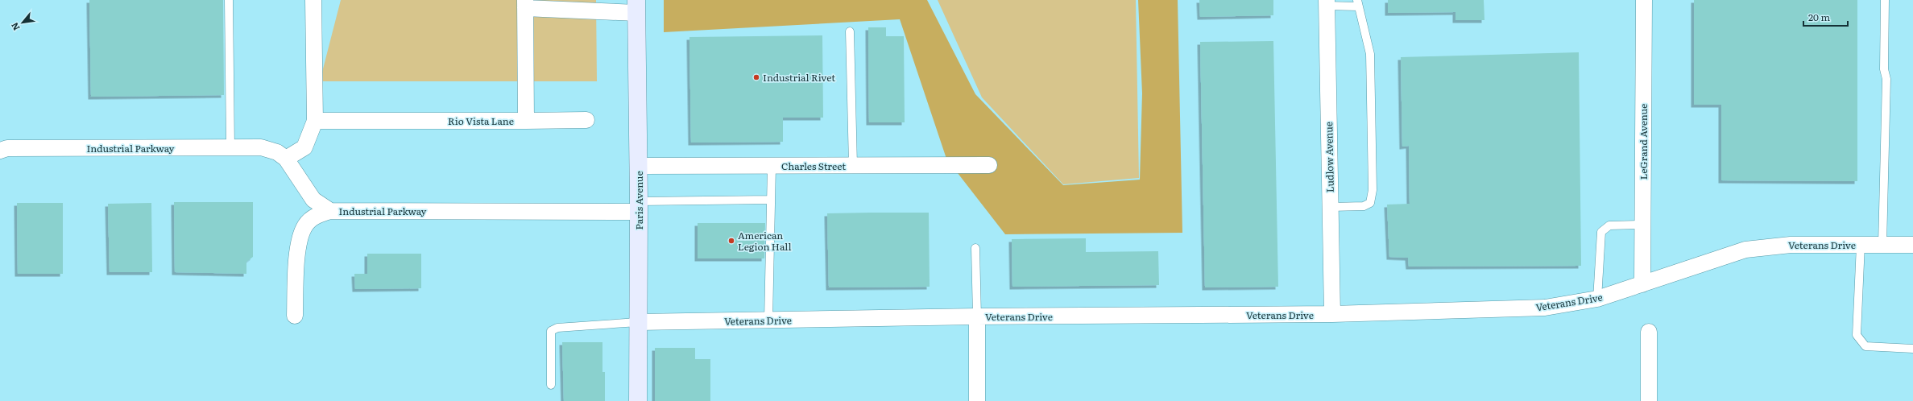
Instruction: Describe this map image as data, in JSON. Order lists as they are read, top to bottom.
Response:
{
  "streets": {
    "street": [
      "Rio Vista Lane",
      "LeGrand Avenue",
      "Industrial Parkway",
      "Ludlow Avenue",
      "Charles Street",
      "Paris Avenue",
      "Veterans Drive"
    ]
  },
  "crossings": [
    ["LeGrand Avenue", "Veterans Drive"],
    ["Industrial Parkway", "Paris Avenue"],
    ["Ludlow Avenue", "Veterans Drive"],
    ["Charles Street", "Paris Avenue"],
    ["Paris Avenue", "Veterans Drive"]
  ],
  "places": ["Industrial Rivet", "American Legion Hall"],
  "scale_bar": "20 m",
  "north": "bottom left"
}
